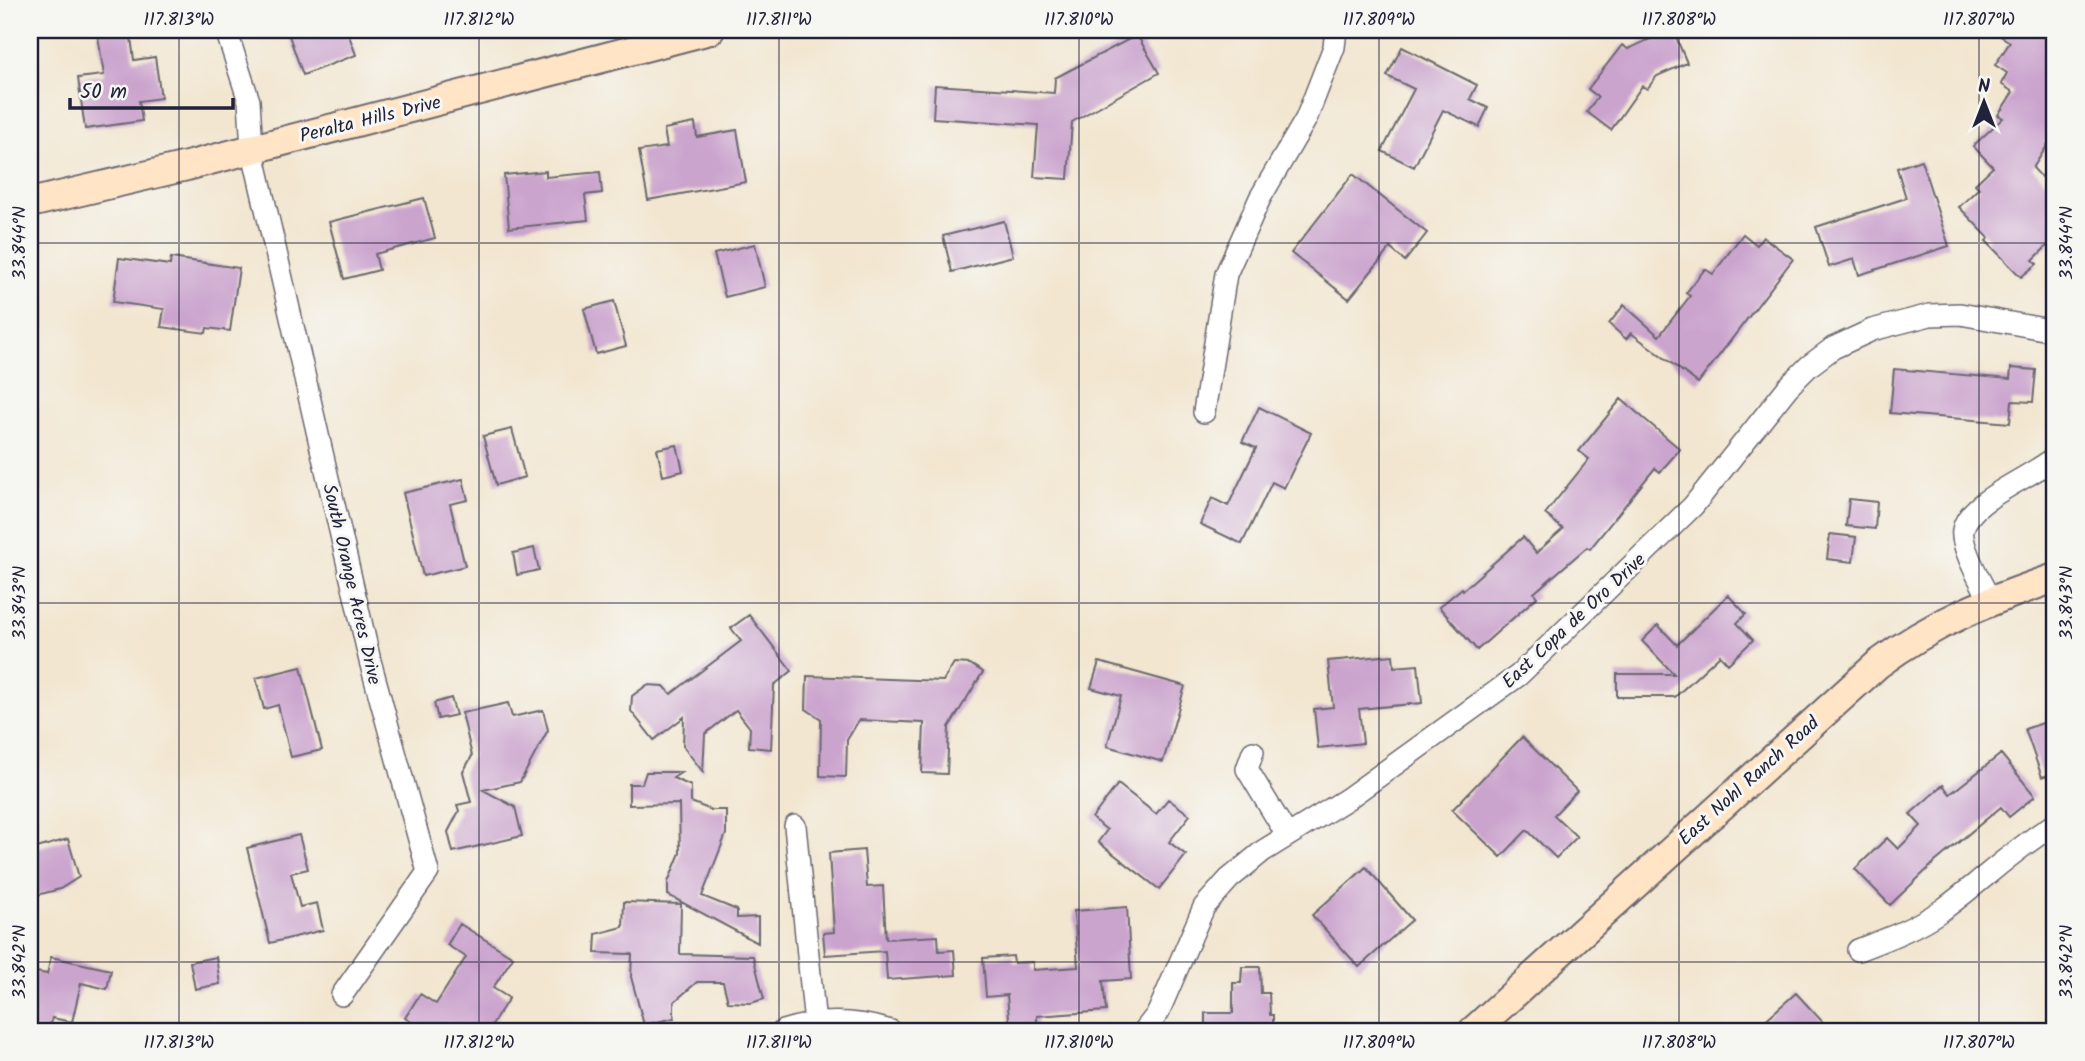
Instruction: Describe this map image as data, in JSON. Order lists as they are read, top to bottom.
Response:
{
  "streets": {
    "main road": ["Peralta Hills Drive", "East Nohl Ranch Road"],
    "street": ["South Orange Acres Drive", "East Copa de Oro Drive"]
  },
  "crossings": [
    ["Peralta Hills Drive", "South Orange Acres Drive"]
  ],
  "scale_bar": "50 m",
  "north": "top",
  "coordinates": [
    "117.813°W",
    "117.812°W",
    "117.811°W",
    "117.810°W",
    "117.809°W",
    "117.808°W",
    "117.807°W",
    "33.844°N",
    "33.843°N",
    "33.842°N"
  ]
}
